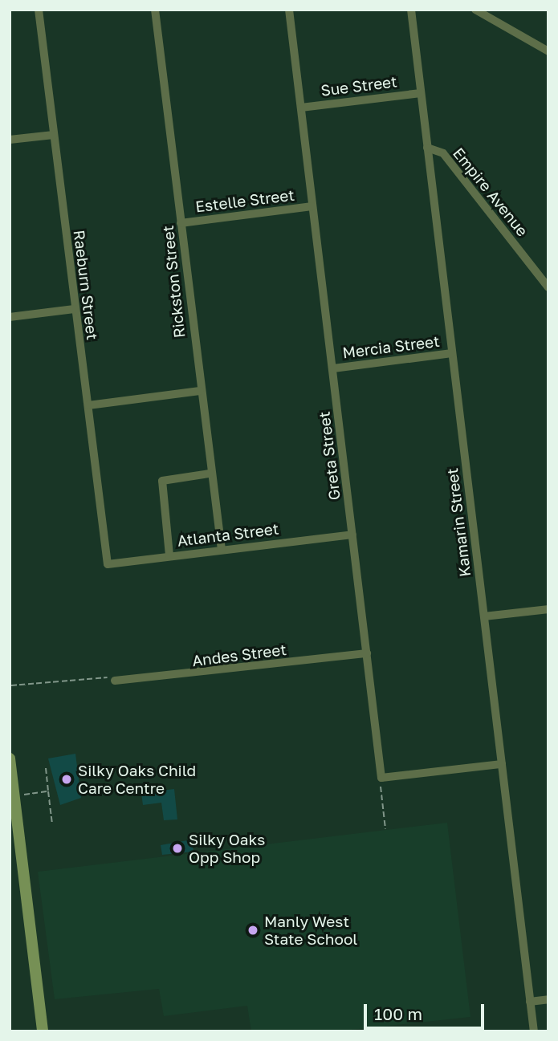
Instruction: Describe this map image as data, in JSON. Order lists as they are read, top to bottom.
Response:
{
  "streets": {
    "street": [
      "Sue Street",
      "Empire Avenue",
      "Estelle Street",
      "Rickston Street",
      "Raeburn Street",
      "Mercia Street",
      "Greta Street",
      "Kamarin Street",
      "Atlanta Street",
      "Andes Street"
    ]
  },
  "crossings": [
    ["Sue Street", "Greta Street"],
    ["Sue Street", "Kamarin Street"],
    ["Empire Avenue", "Kamarin Street"],
    ["Estelle Street", "Rickston Street"],
    ["Estelle Street", "Greta Street"],
    ["Rickston Street", "Atlanta Street"],
    ["Raeburn Street", "Atlanta Street"],
    ["Mercia Street", "Greta Street"],
    ["Mercia Street", "Kamarin Street"],
    ["Greta Street", "Atlanta Street"],
    ["Greta Street", "Andes Street"]
  ],
  "places": ["Silky Oaks Child Care Centre", "Silky Oaks Opp Shop", "Manly West State School"],
  "scale_bar": "100 m"
}
